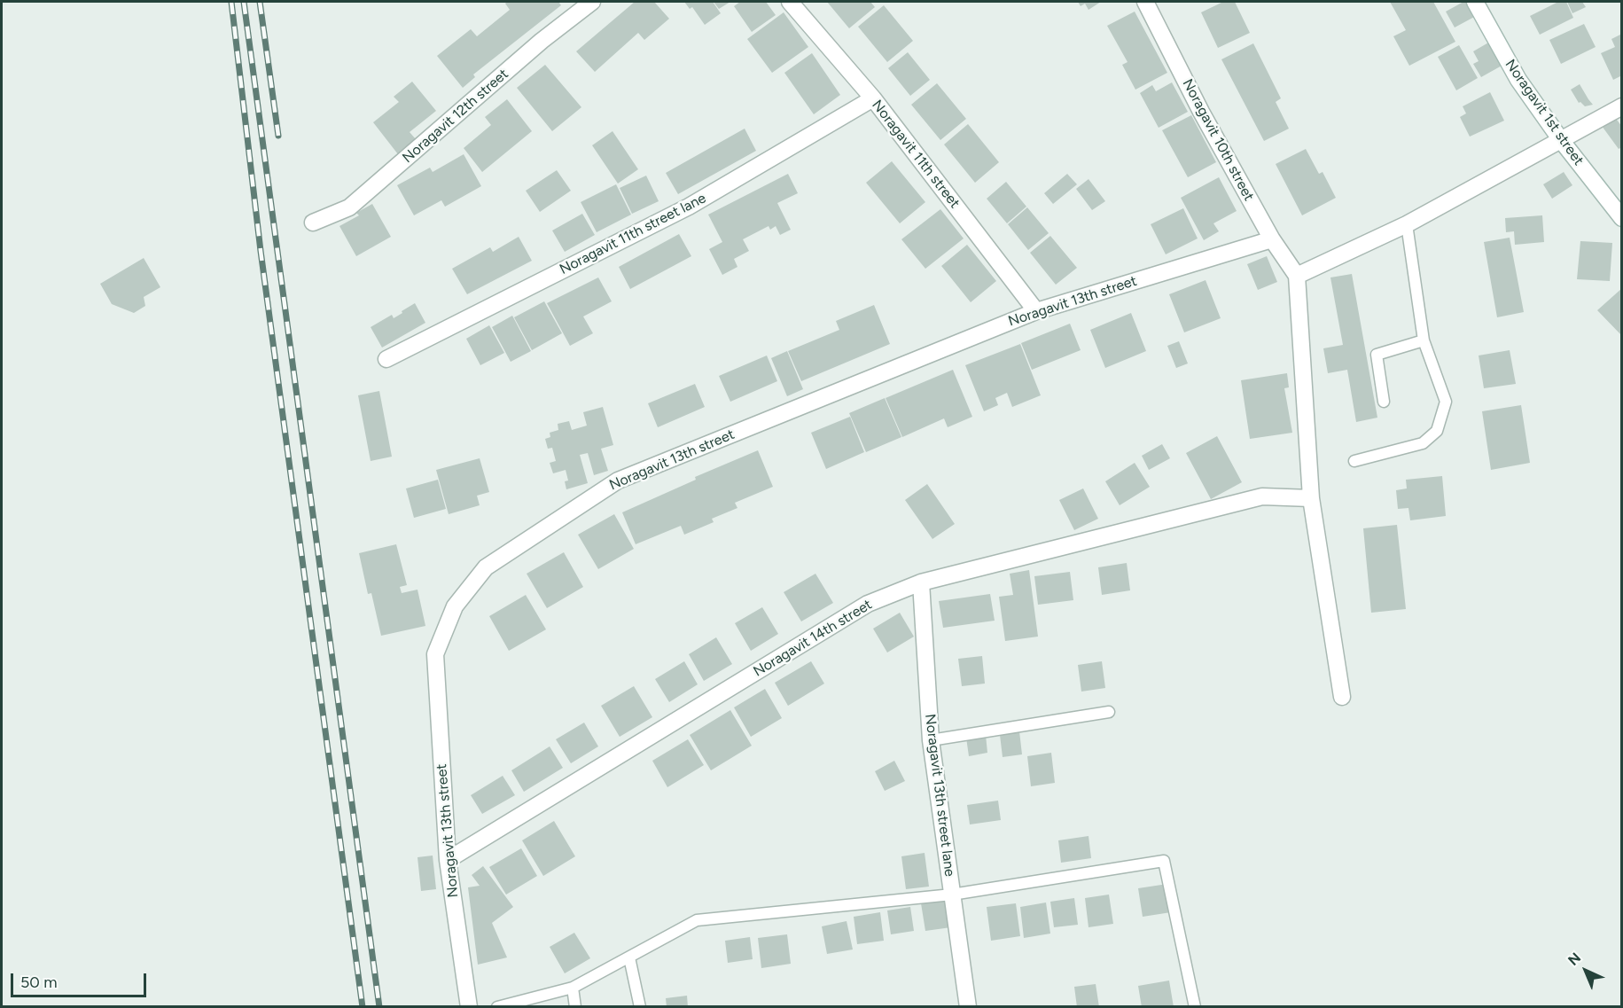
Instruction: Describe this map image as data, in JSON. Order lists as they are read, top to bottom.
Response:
{
  "streets": {
    "street": [
      "Noragavit 1st street",
      "Noragavit 12th street",
      "Noragavit 10th street",
      "Noragavit 11th street",
      "Noragavit 11th street lane",
      "Noragavit 13th street",
      "Noragavit 14th street",
      "Noragavit 13th street lane"
    ]
  },
  "crossings": [
    ["Noragavit 10th street", "Noragavit 13th street"],
    ["Noragavit 11th street", "Noragavit 11th street lane"],
    ["Noragavit 11th street", "Noragavit 13th street"],
    ["Noragavit 13th street", "Noragavit 14th street"],
    ["Noragavit 14th street", "Noragavit 13th street lane"]
  ],
  "scale_bar": "50 m",
  "north": "top left"
}
